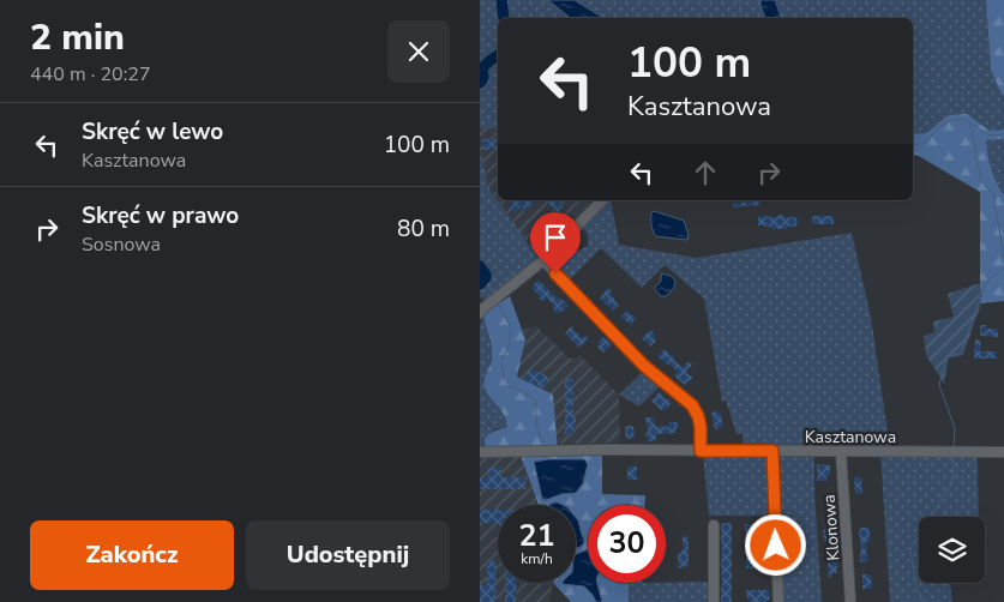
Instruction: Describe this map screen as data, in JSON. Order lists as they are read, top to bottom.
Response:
{
  "streets": {
    "street": ["Kasztanowa", "Klonowa"]
  },
  "crossings": [
    ["Kasztanowa", "Klonowa"]
  ],
  "page": {
    "heading": ["2 min", "440 m · 20:27"],
    "turn": ["100 m", "Kasztanowa"],
    "list": [
      {
        "name": "Skręć w lewo",
        "note": "Kasztanowa",
        "value": "100 m"
      },
      {
        "name": "Skręć w prawo",
        "note": "Sosnowa",
        "value": "80 m"
      }
    ],
    "speed": "21 km/h",
    "limit": "30",
    "buttons": ["Zakończ", "Udostępnij"]
  }
}
